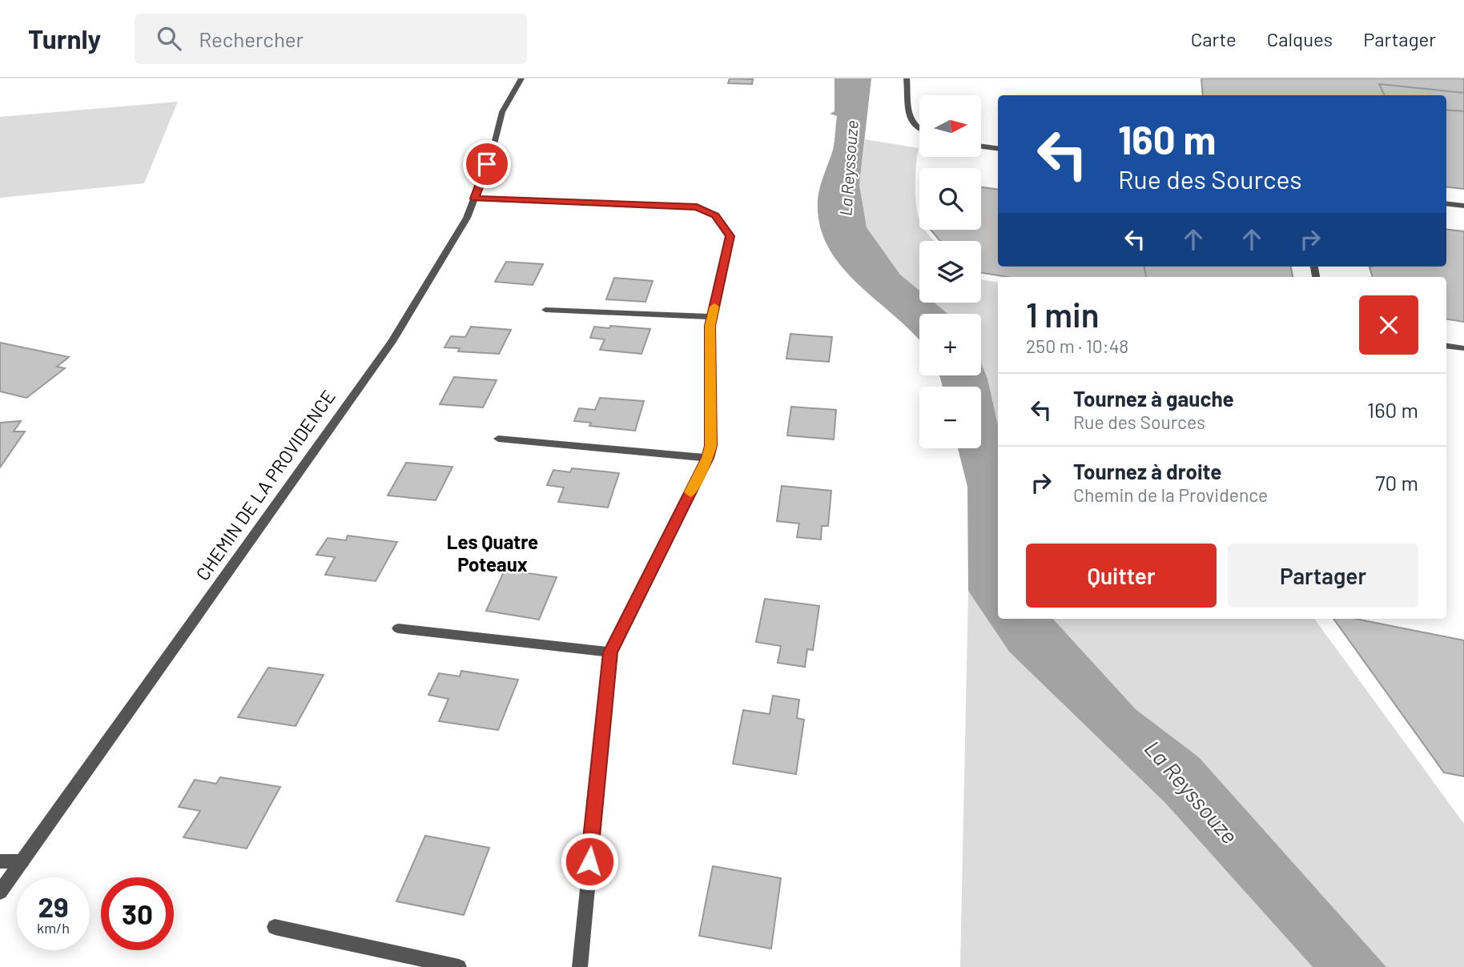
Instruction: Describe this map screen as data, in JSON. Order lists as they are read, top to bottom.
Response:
{
  "streets": {
    "street": ["CHEMIN DE LA PROVIDENCE"]
  },
  "districts": ["Les Quatre Poteaux"],
  "water": ["La Reyssouze"],
  "north": "right",
  "page": {
    "header": "Turnly",
    "search": "Rechercher",
    "nav": ["Carte", "Calques", "Partager"],
    "map_buttons": ["+", "−"],
    "turn": ["160 m", "Rue des Sources"],
    "heading": ["1 min", "250 m · 10:48"],
    "list": [
      {
        "name": "Tournez à gauche",
        "note": "Rue des Sources",
        "value": "160 m"
      },
      {
        "name": "Tournez à droite",
        "note": "Chemin de la Providence",
        "value": "70 m"
      }
    ],
    "buttons": ["Quitter", "Partager"],
    "speed": "29 km/h",
    "limit": "30"
  }
}
